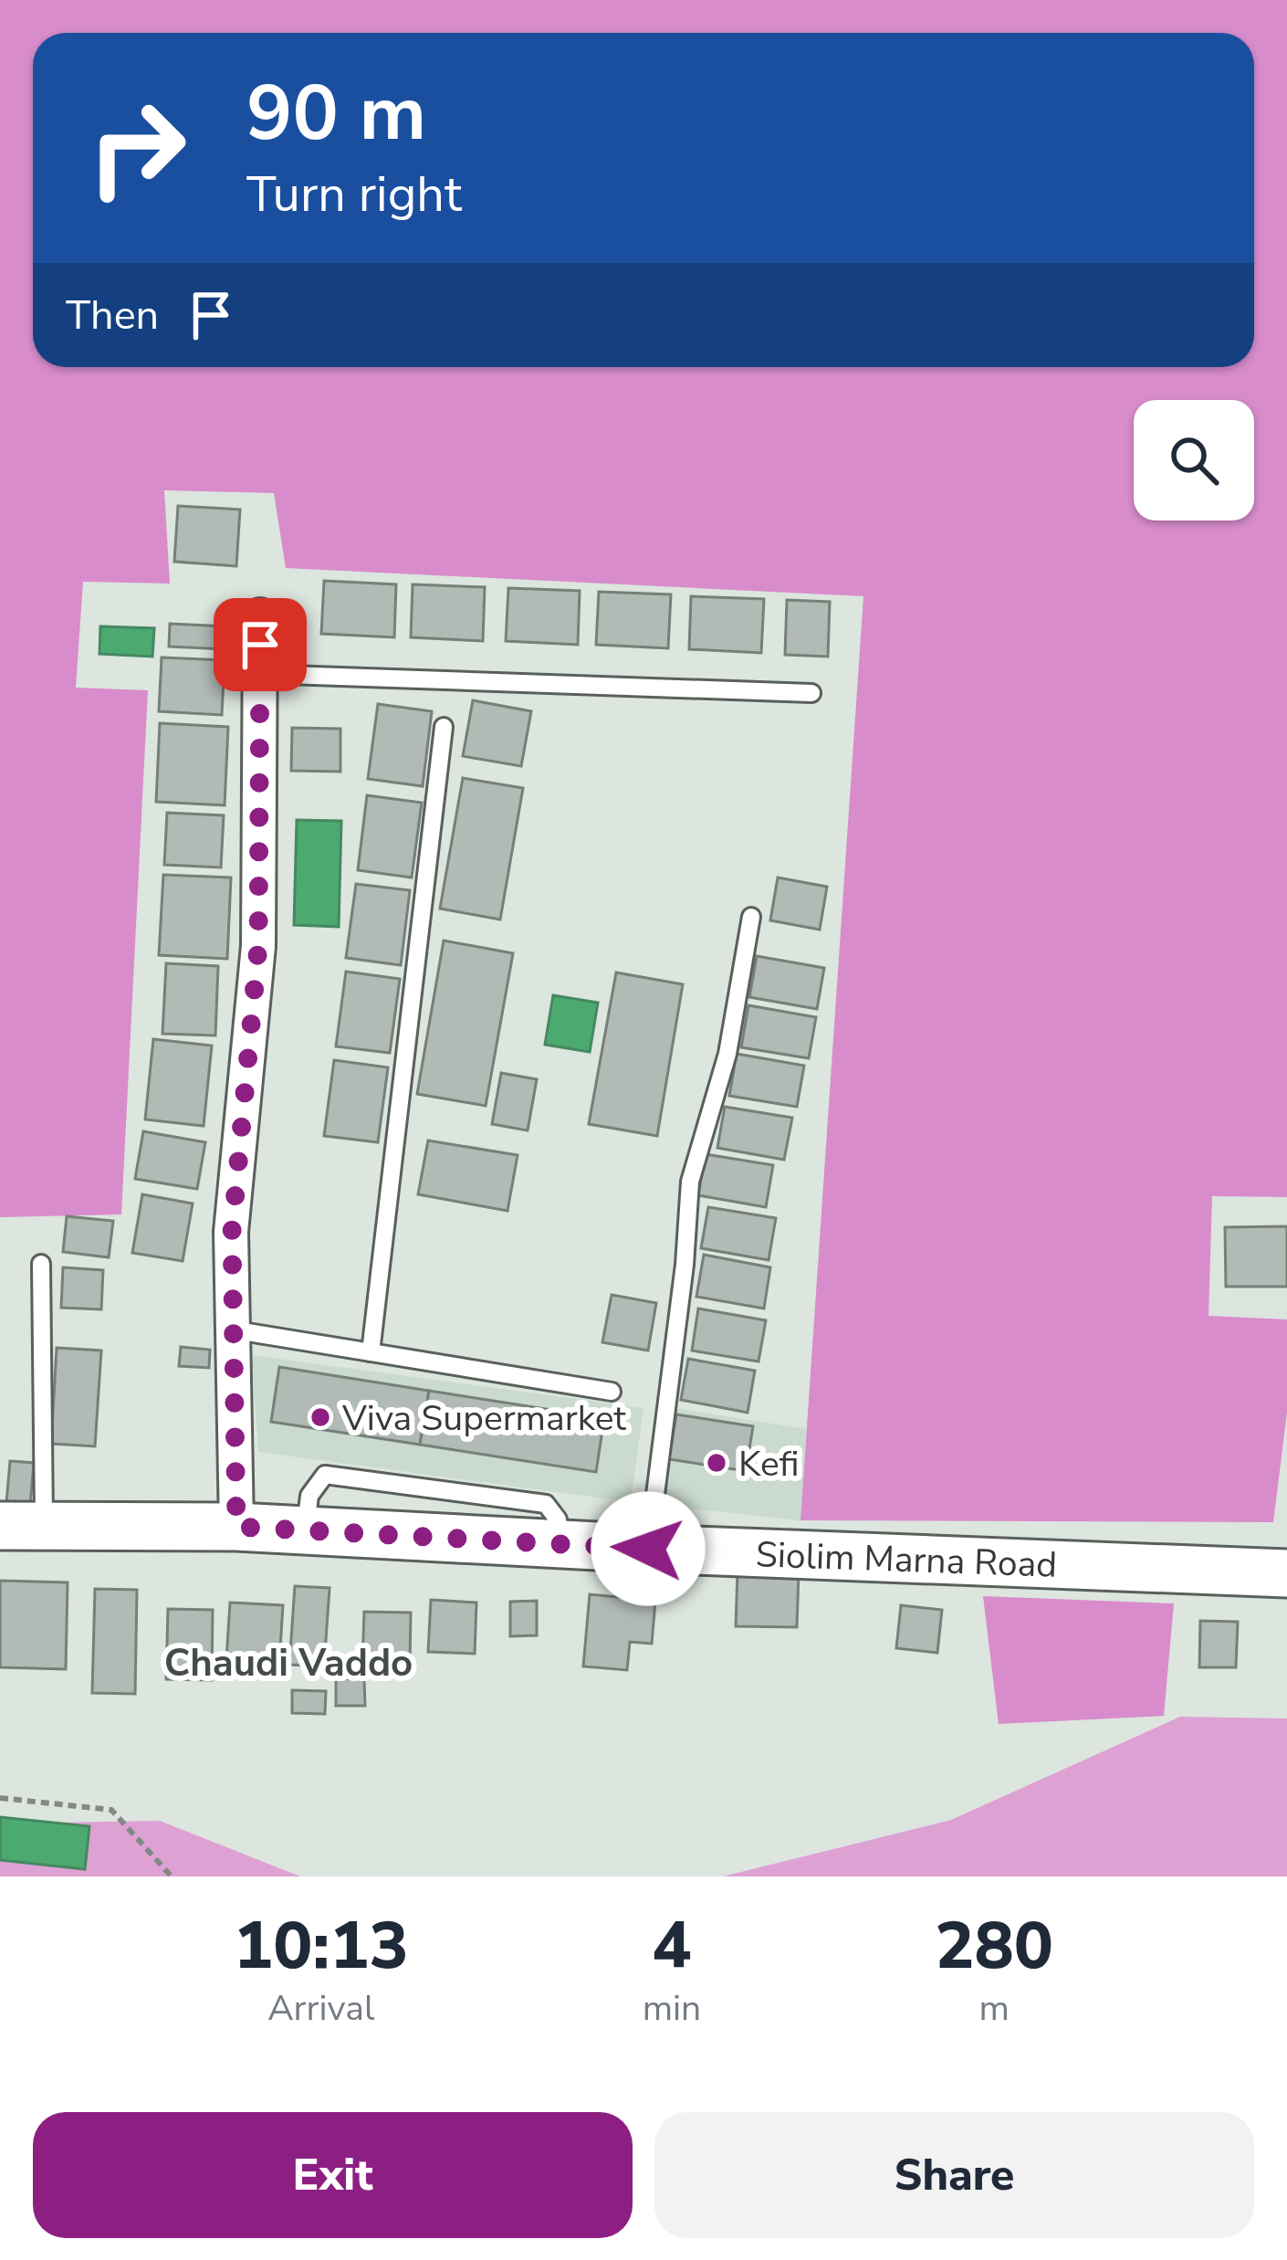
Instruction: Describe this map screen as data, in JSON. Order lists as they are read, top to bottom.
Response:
{
  "streets": {
    "main road": ["Siolim Marna Road"]
  },
  "districts": ["Chaudi Vaddo"],
  "places": ["Viva Supermarket", "Kefi"],
  "page": {
    "turn": ["90 m", "Turn right"],
    "then": "Then",
    "eta": [
      "10:13",
      "Arrival",
      "4",
      "min",
      "280",
      "m"
    ],
    "buttons": ["Exit", "Share"]
  }
}
